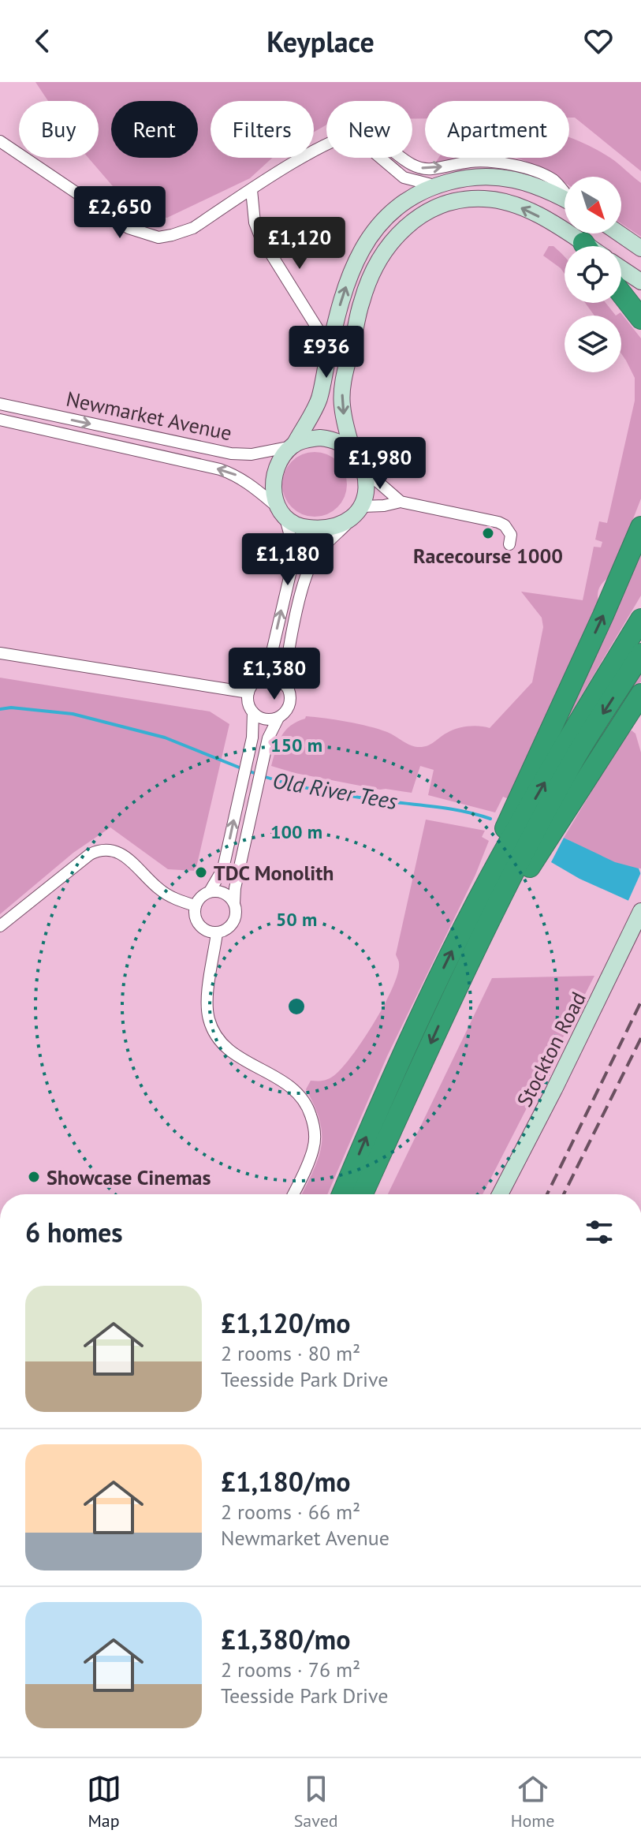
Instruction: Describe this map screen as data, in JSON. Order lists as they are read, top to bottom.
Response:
{
  "streets": {
    "street": ["Newmarket Avenue", "Stockton Road"]
  },
  "water": ["Old River Tees"],
  "places": ["Racecourse 1000", "TDC Monolith", "Showcase Cinemas"],
  "north": "bottom right",
  "page": {
    "header": "Keyplace",
    "chip": [
      "Buy",
      "Rent",
      "Filters",
      "New",
      "Apartment"
    ],
    "price": [
      "£2,650",
      "£1,120",
      "£936",
      "£1,980",
      "£1,180",
      "£1,380"
    ],
    "heading": "6 homes",
    "list": [
      {
        "name": "£1,120/mo",
        "note": "2 rooms · 80 m² · Teesside Park Drive"
      },
      {
        "name": "£1,180/mo",
        "note": "2 rooms · 66 m² · Newmarket Avenue"
      },
      {
        "name": "£1,380/mo",
        "note": "2 rooms · 76 m² · Teesside Park Drive"
      }
    ],
    "tabs": ["Map", "Saved", "Home"]
  },
  "rings": ["150 m", "100 m", "50 m"]
}
